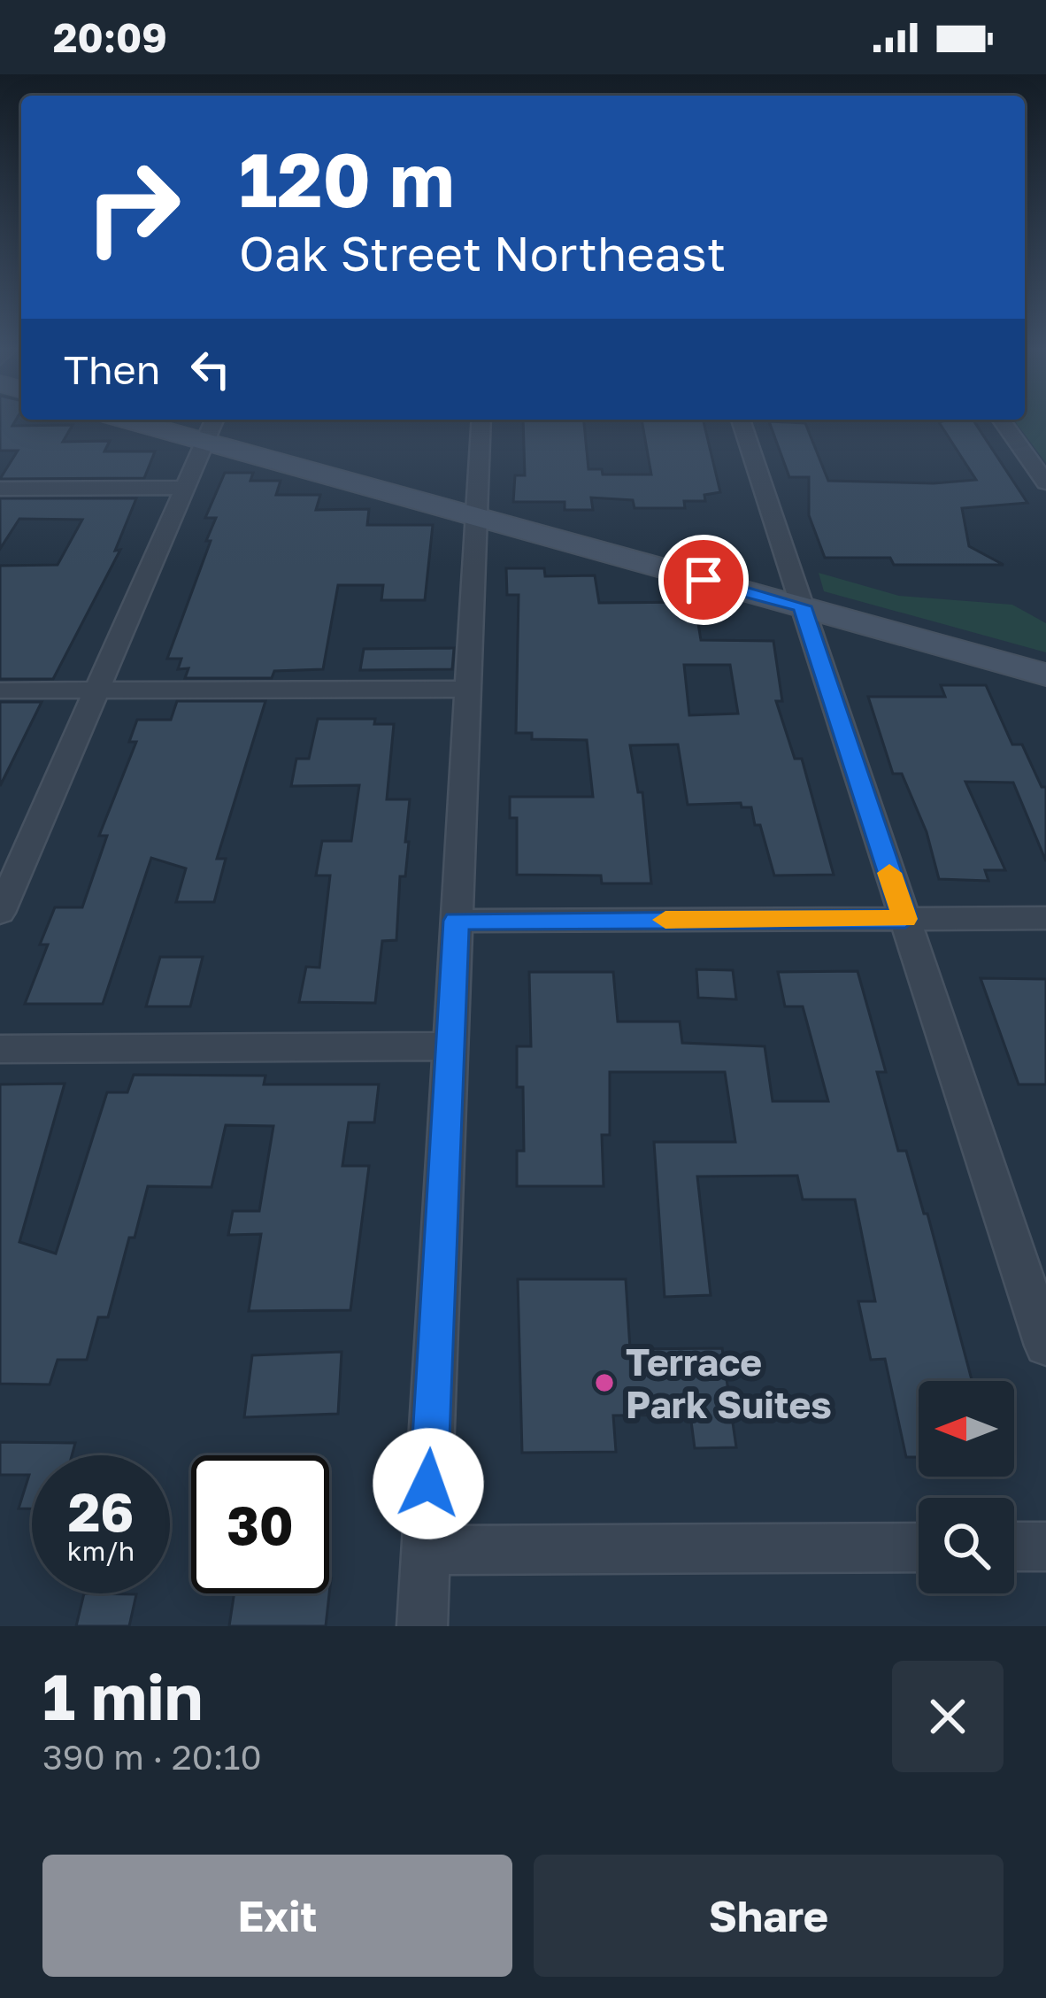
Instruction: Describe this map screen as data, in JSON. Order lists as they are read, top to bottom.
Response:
{
  "places": ["Terrace Park Suites"],
  "north": "left",
  "page": {
    "status": "20:09",
    "turn": ["120 m", "Oak Street Northeast"],
    "then": "Then",
    "speed": "26 km/h",
    "limit": "30",
    "heading": ["1 min", "390 m · 20:10"],
    "buttons": ["Exit", "Share"]
  }
}
